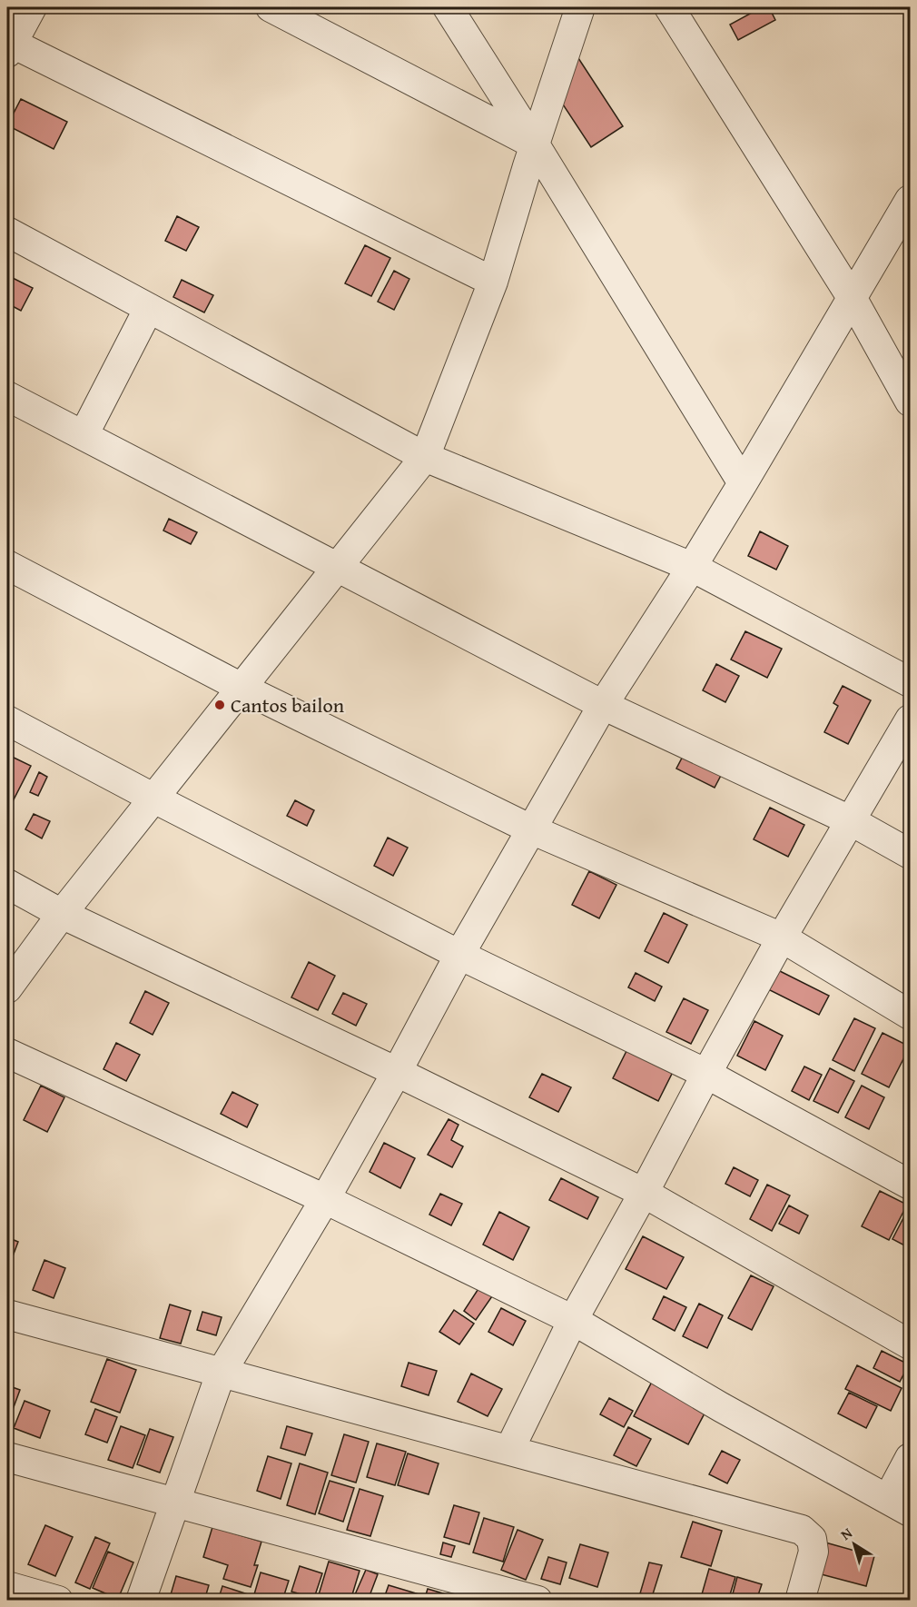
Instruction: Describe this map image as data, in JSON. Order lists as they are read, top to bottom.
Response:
{
  "places": ["Cantos bailon"],
  "north": "top left"
}
